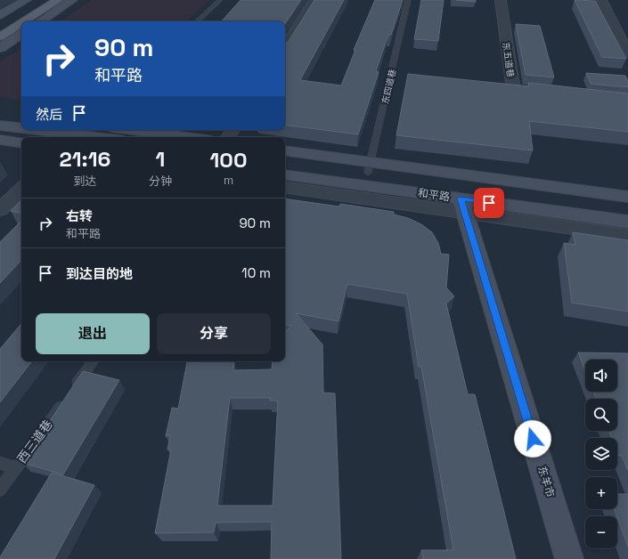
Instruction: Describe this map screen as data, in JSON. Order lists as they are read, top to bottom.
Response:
{
  "streets": {
    "main road": ["和平路", "东羊市"],
    "street": ["东五道巷"],
    "lane": ["东四道巷", "西三道巷"]
  },
  "crossings": [
    ["东四道巷", "和平路"],
    ["和平路", "东羊市"]
  ],
  "page": {
    "turn": ["90 m", "和平路"],
    "then": "然后",
    "eta": [
      "21:16",
      "到达",
      "1",
      "分钟",
      "100",
      "m"
    ],
    "list": [
      {
        "name": "右转",
        "note": "和平路",
        "value": "90 m"
      },
      {
        "name": "到达目的地",
        "value": "10 m"
      }
    ],
    "buttons": ["退出", "分享"],
    "map_buttons": ["+", "−"]
  }
}
